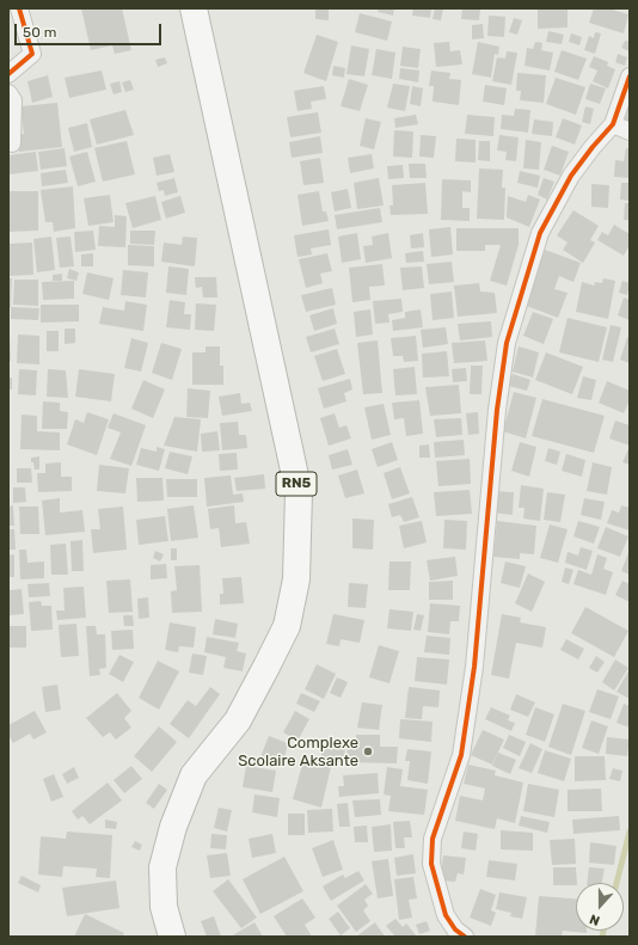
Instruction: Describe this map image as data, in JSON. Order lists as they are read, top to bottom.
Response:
{
  "streets": {
    "highway": ["RN5"]
  },
  "places": ["Complexe Scolaire Aksante"],
  "scale_bar": "50 m",
  "north": "bottom"
}
